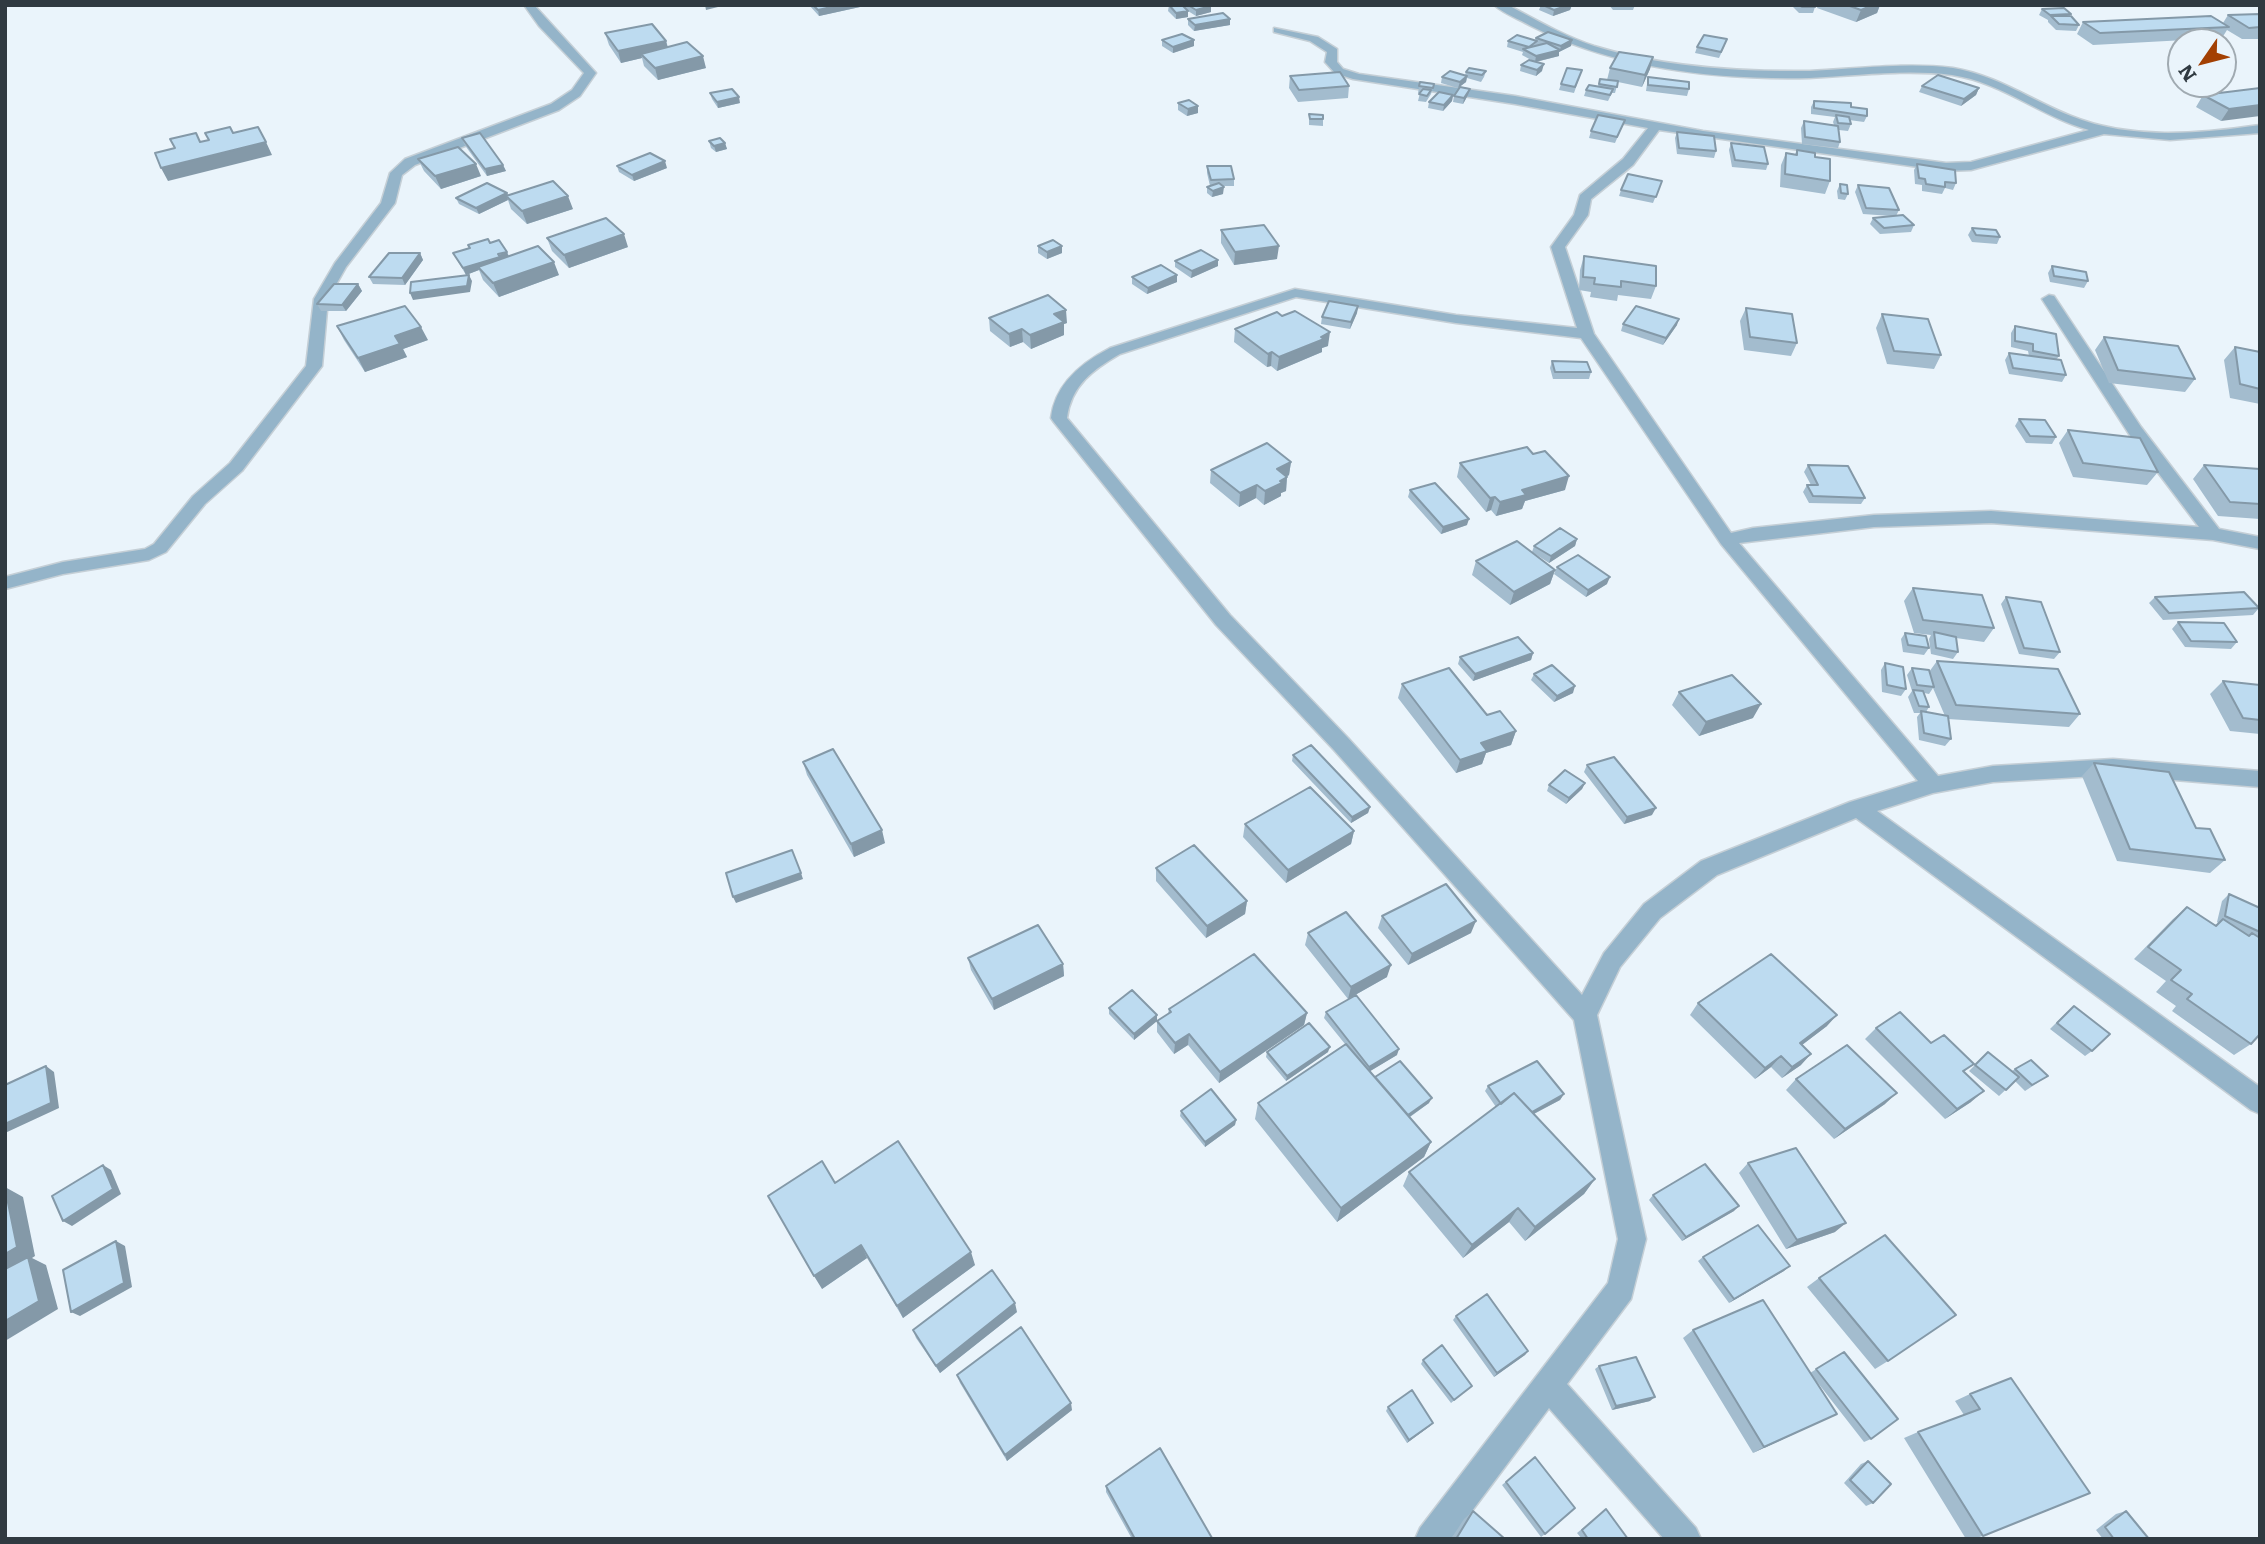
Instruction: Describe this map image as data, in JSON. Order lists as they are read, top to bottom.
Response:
{
  "north": "bottom left"
}
